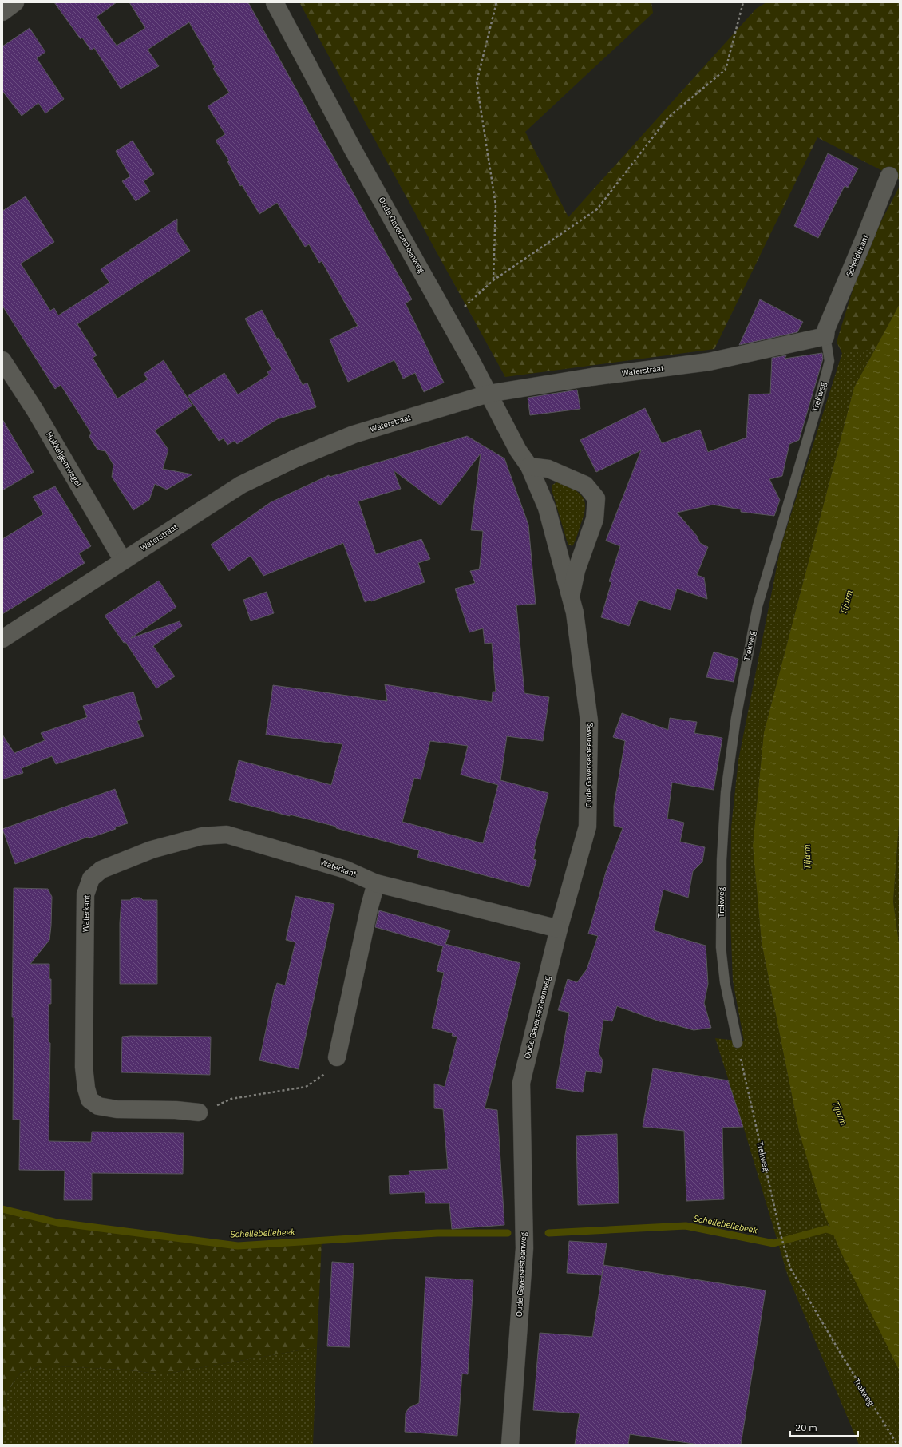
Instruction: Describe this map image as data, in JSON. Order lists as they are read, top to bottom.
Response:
{
  "streets": {
    "street": [
      "Oude Gaversesteenweg",
      "Scheldekant",
      "Waterstraat",
      "Hukkelgemwegel",
      "Waterkant"
    ],
    "lane": ["Trekweg"]
  },
  "crossings": [
    ["Oude Gaversesteenweg", "Waterstraat"],
    ["Oude Gaversesteenweg", "Waterkant"],
    ["Scheldekant", "Waterstraat"],
    ["Scheldekant", "Trekweg"],
    ["Waterstraat", "Trekweg"],
    ["Waterstraat", "Hukkelgemwegel"]
  ],
  "water": ["Tijarm", "Schellebellebeek"],
  "scale_bar": "20 m"
}
